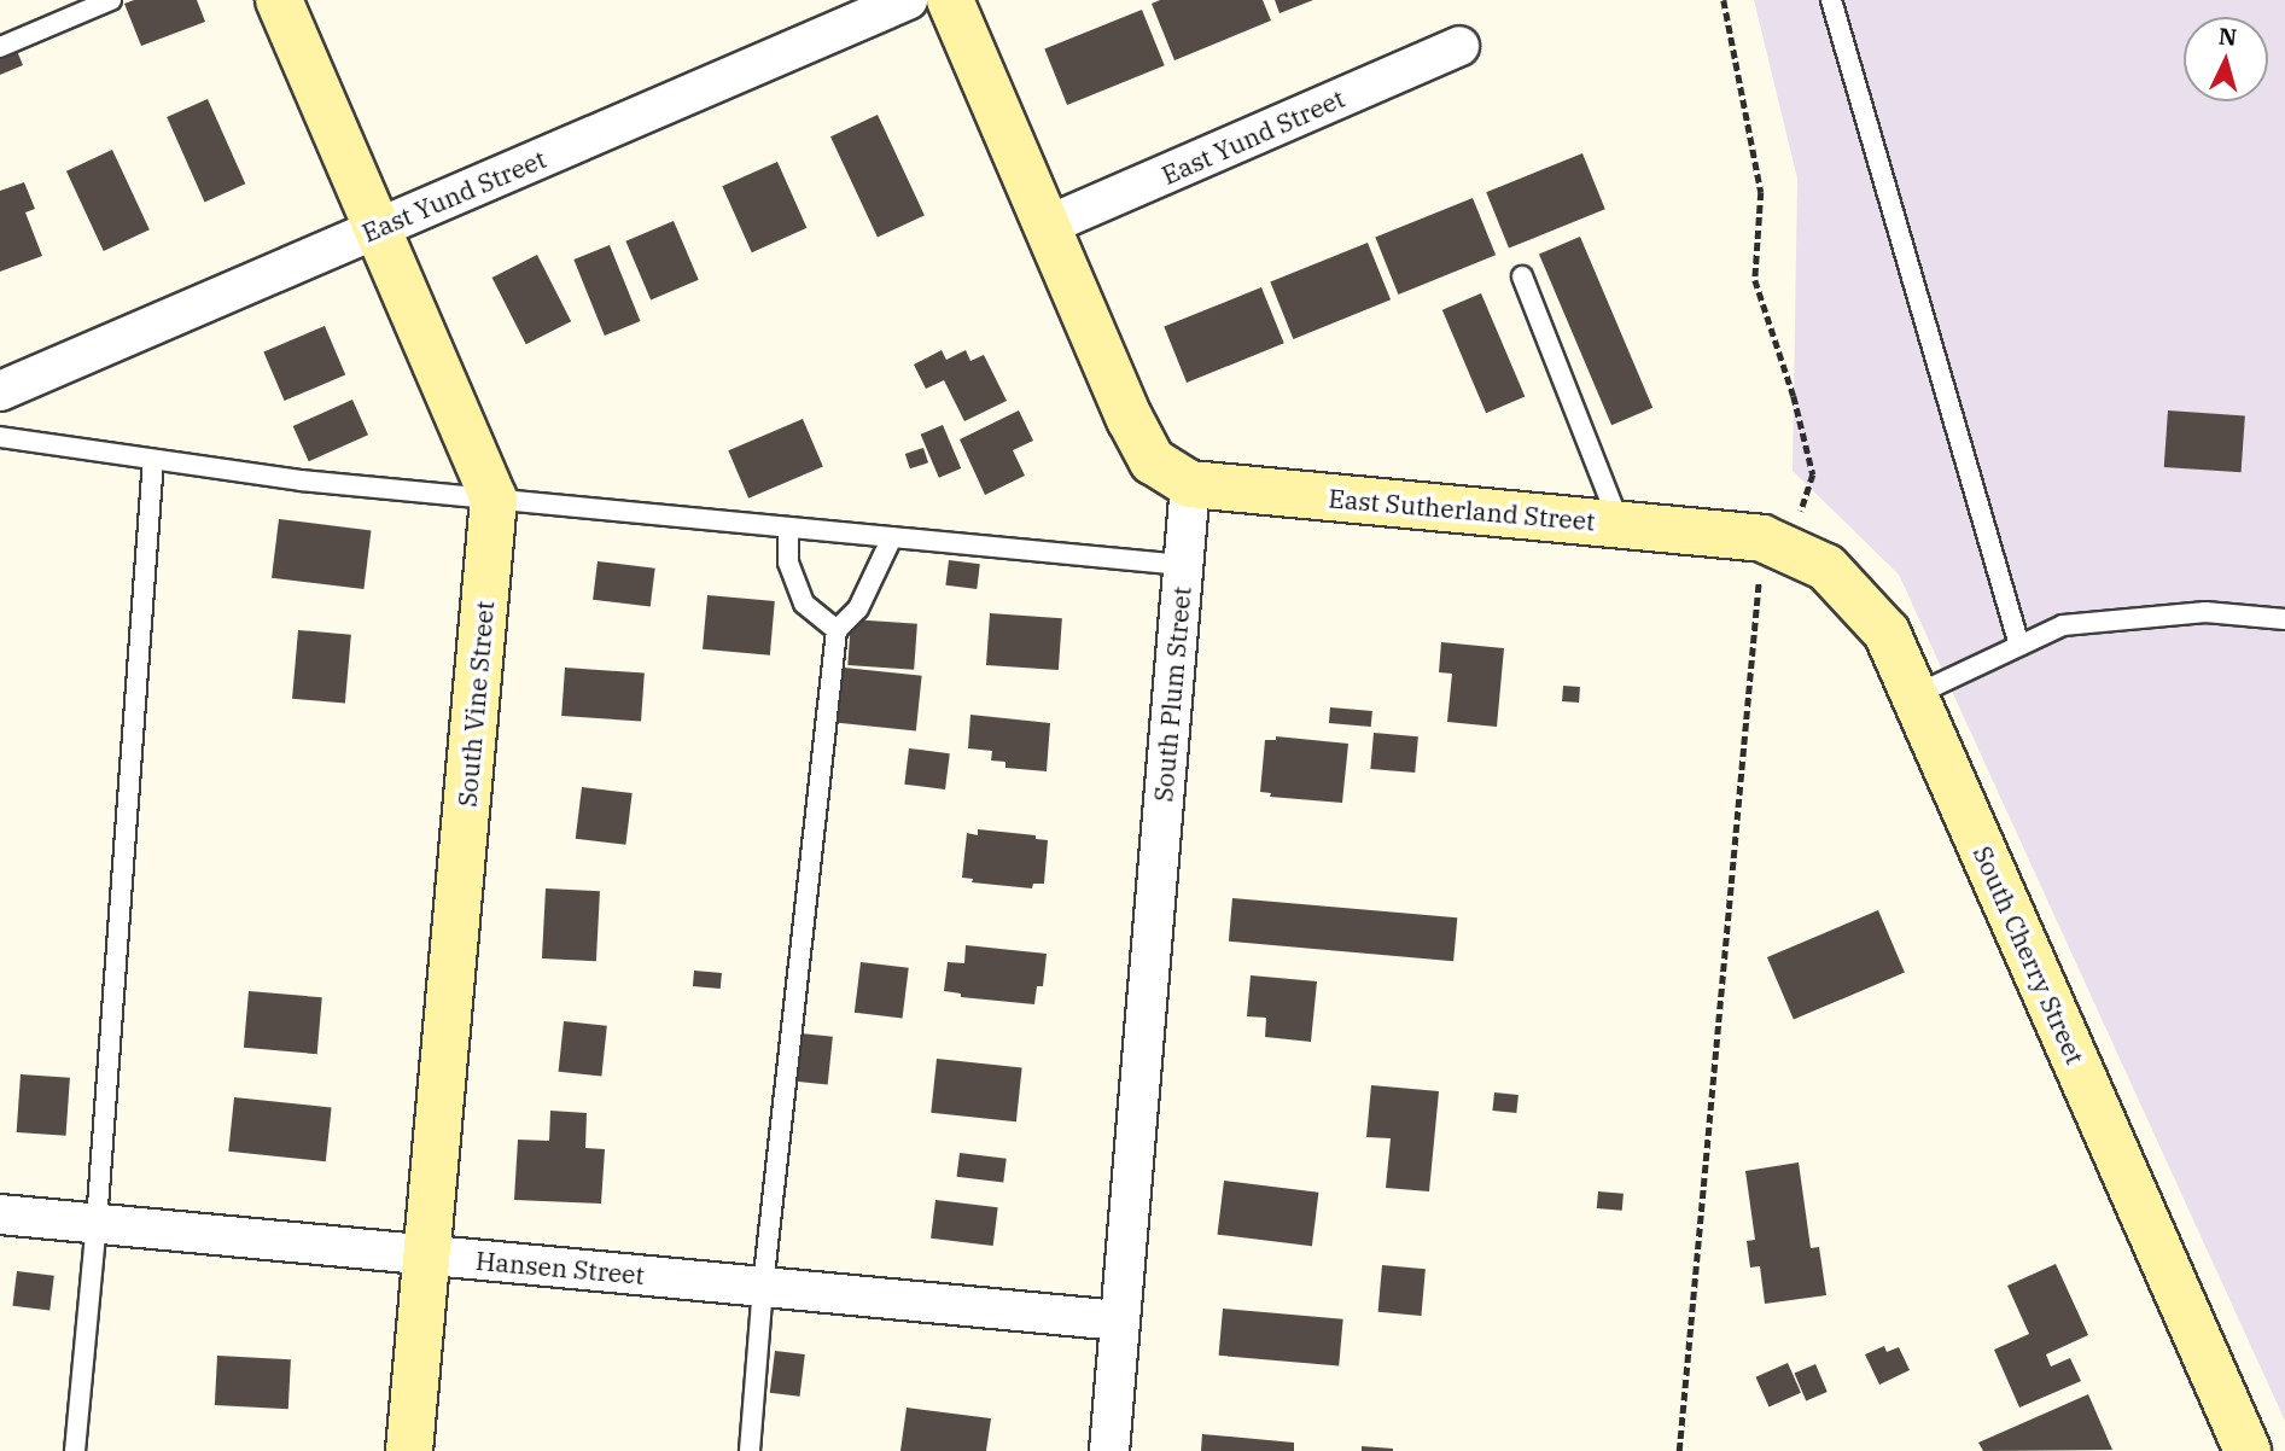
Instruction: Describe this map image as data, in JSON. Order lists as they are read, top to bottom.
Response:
{
  "streets": {
    "street": [
      "East Yund Street",
      "East Sutherland Street",
      "South Plum Street",
      "South Vine Street",
      "South Cherry Street",
      "Hansen Street"
    ]
  },
  "crossings": [
    ["East Yund Street", "South Vine Street"],
    ["East Sutherland Street", "South Plum Street"],
    ["East Sutherland Street", "South Cherry Street"],
    ["South Plum Street", "Hansen Street"],
    ["South Vine Street", "Hansen Street"]
  ],
  "north": "top"
}
